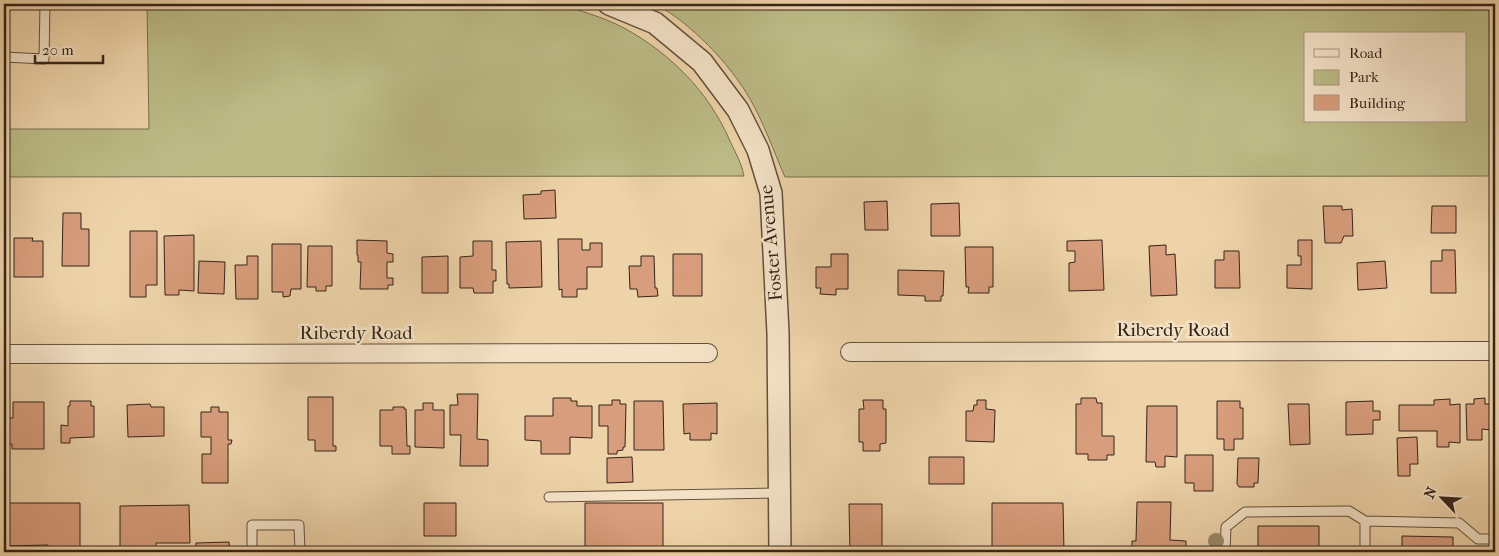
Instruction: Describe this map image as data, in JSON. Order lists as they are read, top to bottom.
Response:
{
  "streets": {
    "street": ["Foster Avenue", "Riberdy Road"]
  },
  "legend": ["Road", "Park", "Building"],
  "scale_bar": "20 m",
  "north": "top left"
}
